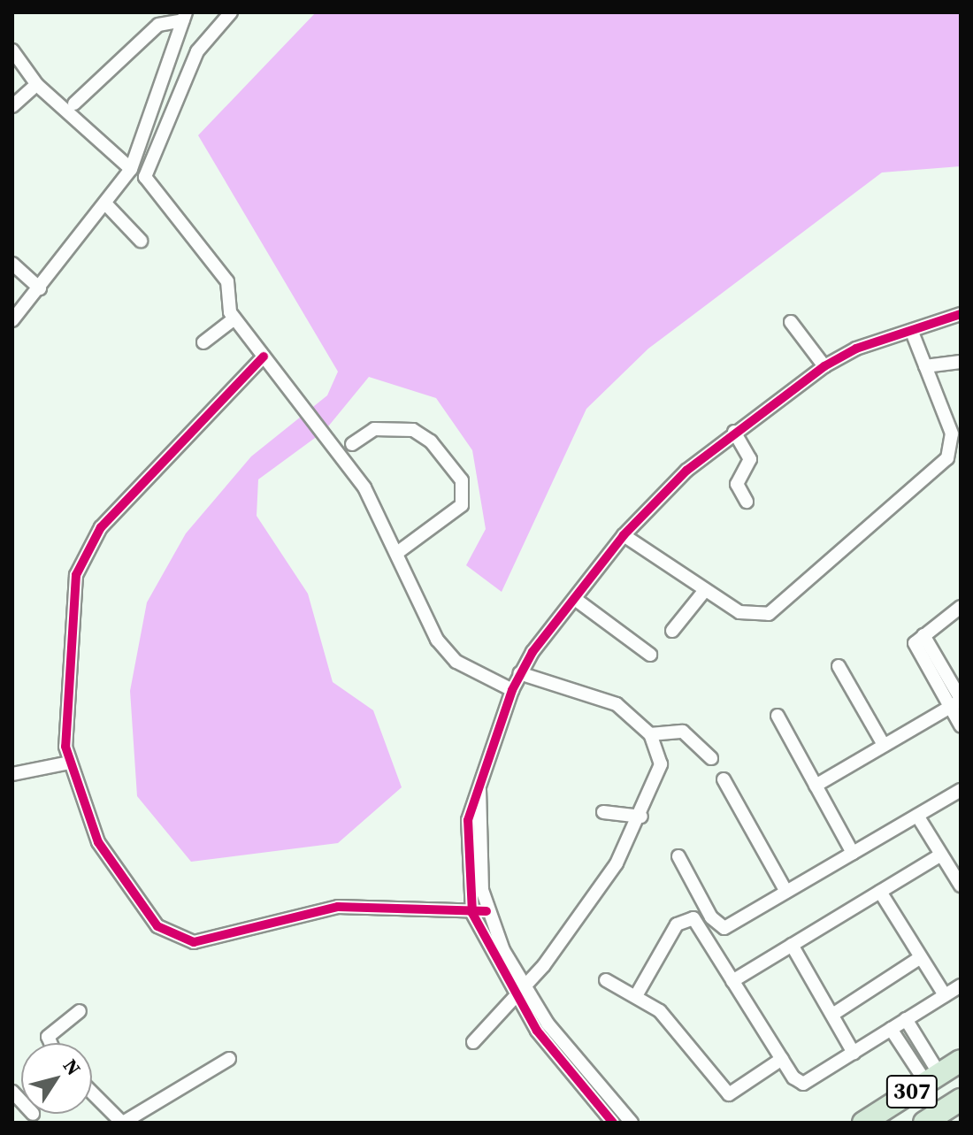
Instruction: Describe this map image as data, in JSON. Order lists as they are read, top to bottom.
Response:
{
  "streets": {
    "main road": ["307"]
  },
  "north": "top right"
}
